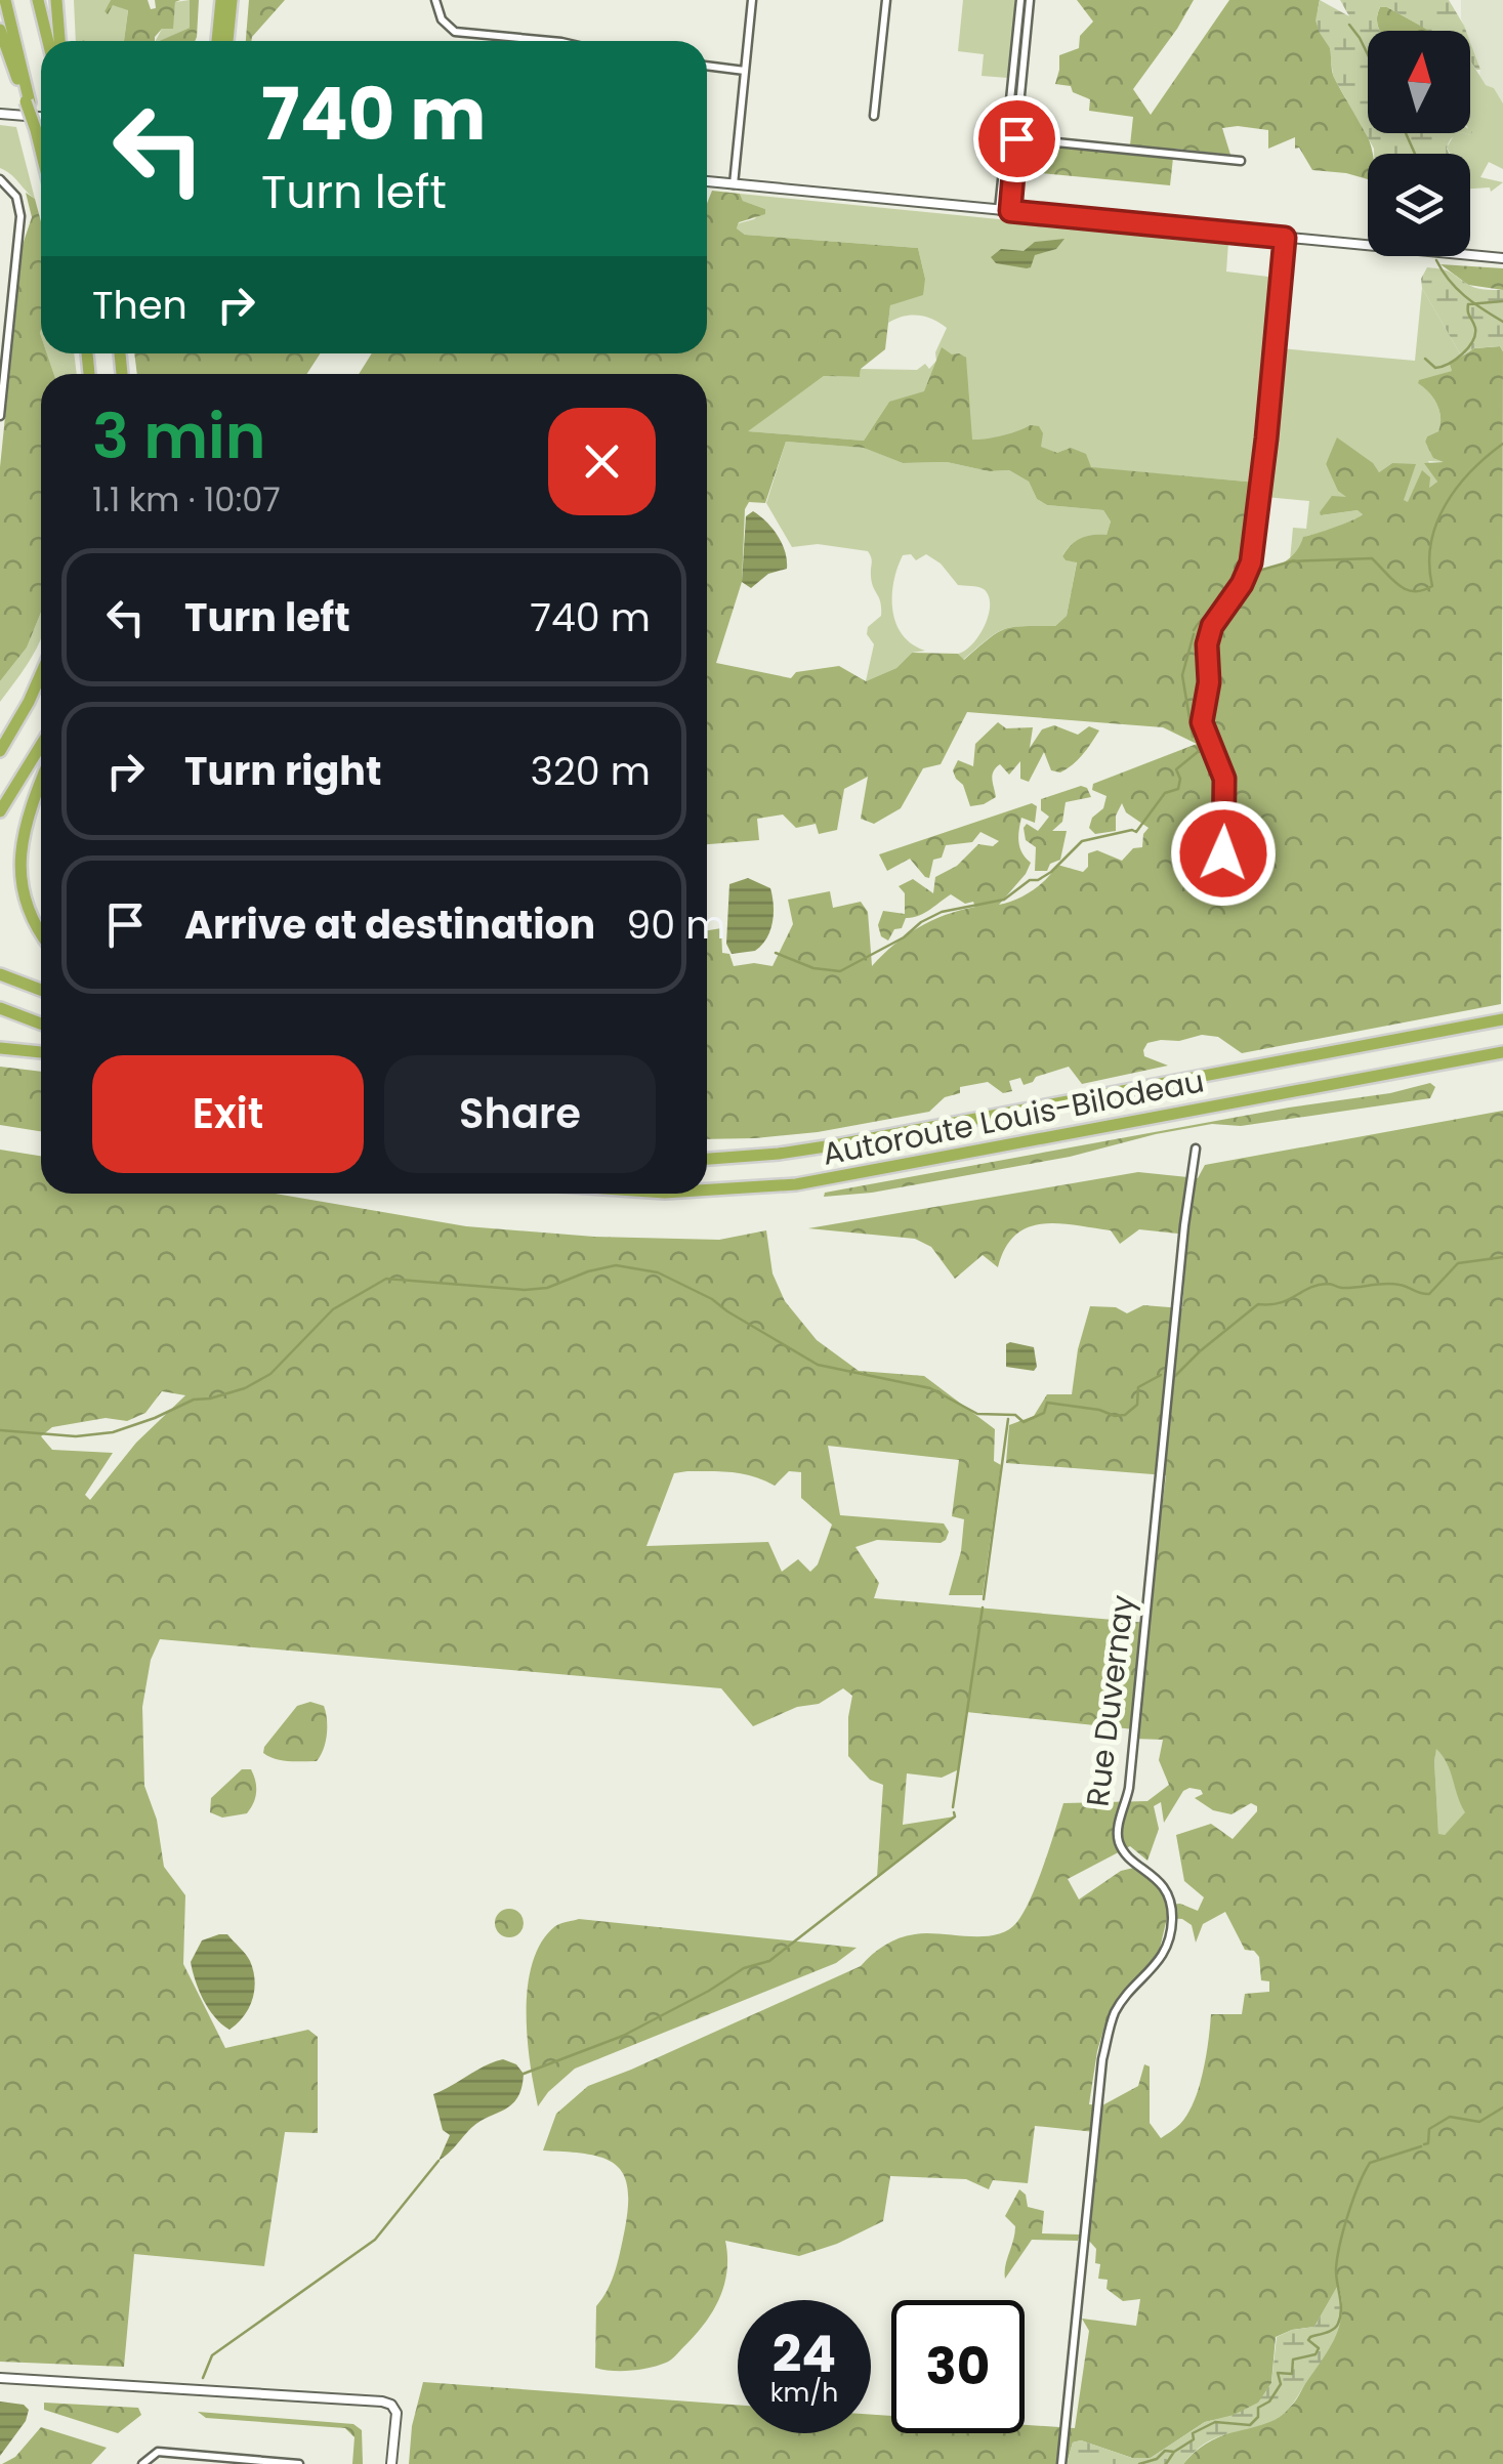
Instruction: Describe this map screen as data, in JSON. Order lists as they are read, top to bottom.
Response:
{
  "streets": {
    "highway": ["Autoroute Louis-Bilodeau"],
    "street": ["Rue Duvernay"]
  },
  "north": "top",
  "page": {
    "turn": ["740 m", "Turn left"],
    "then": "Then",
    "heading": ["3 min", "1.1 km · 10:07"],
    "list": [
      {
        "name": "Turn left",
        "value": "740 m"
      },
      {
        "name": "Turn right",
        "value": "320 m"
      },
      {
        "name": "Arrive at destination",
        "value": "90 m"
      }
    ],
    "buttons": ["Exit", "Share"],
    "speed": "24 km/h",
    "limit": "30"
  }
}
